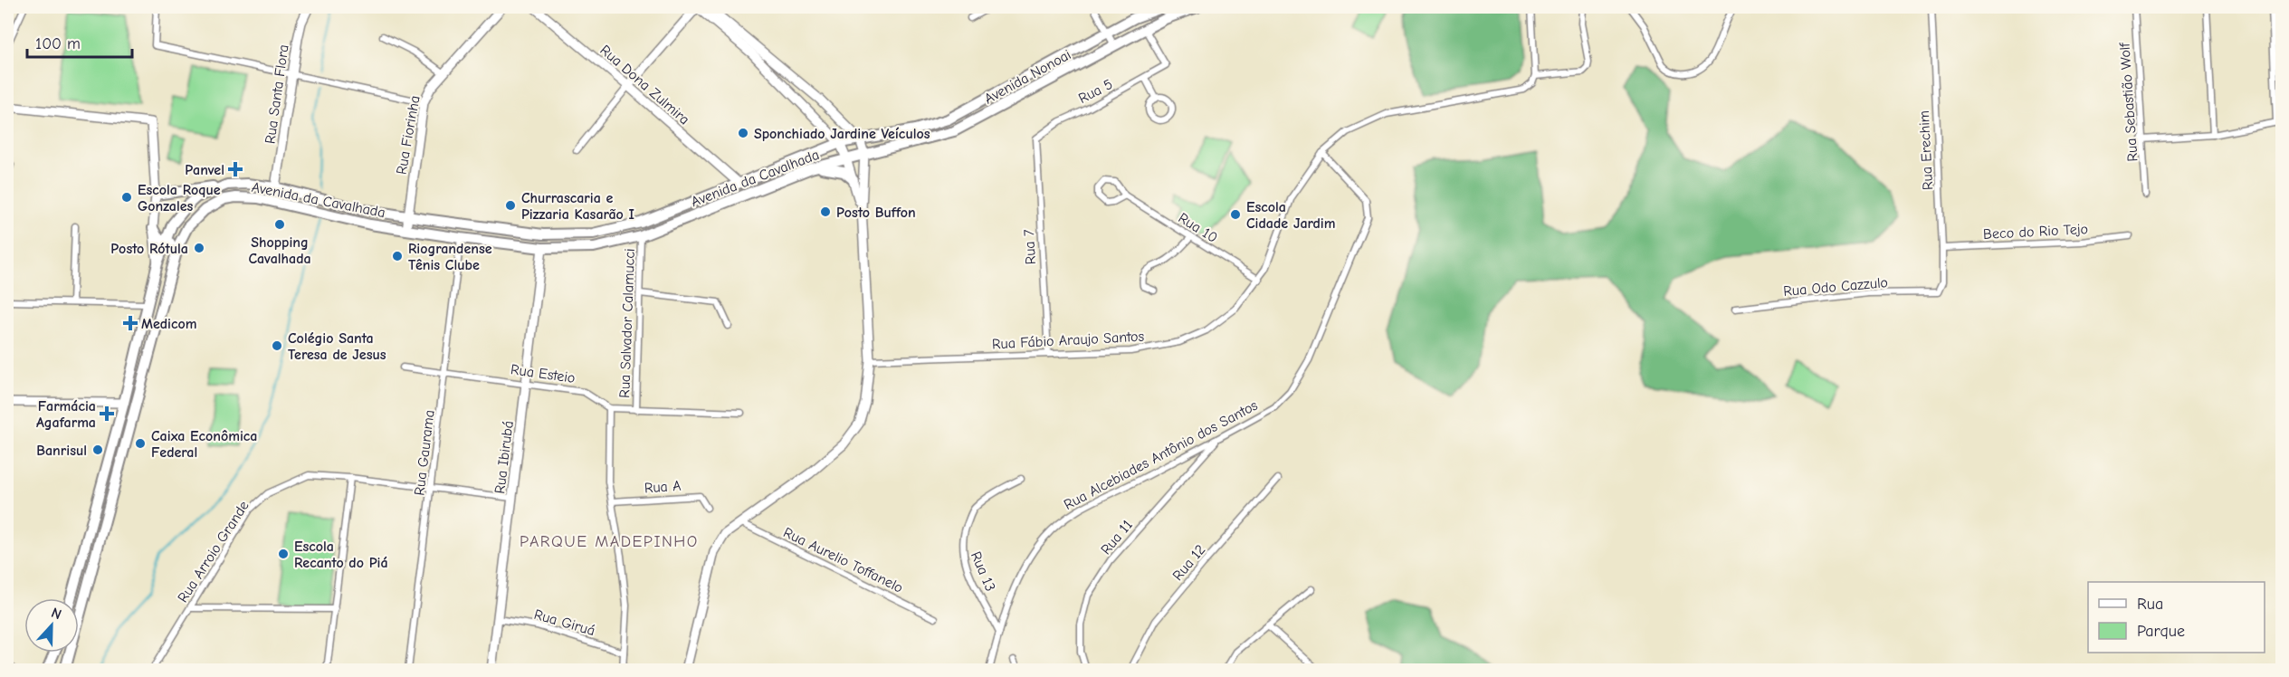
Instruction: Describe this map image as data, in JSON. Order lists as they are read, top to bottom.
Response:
{
  "streets": {
    "main road": ["Avenida Nonoai", "Avenida da Cavalhada"],
    "street": [
      "Rua Dona Zulmira",
      "Rua 5",
      "Rua Santa Flora",
      "Rua Sebastião Wolf",
      "Rua Fiorinha",
      "Rua Erechim",
      "Rua 10",
      "Beco do Rio Tejo",
      "Rua 7",
      "Rua Odo Cazzulo",
      "Rua Salvador Calamucci",
      "Rua Fábio Araujo Santos",
      "Rua Esteio",
      "Rua Gaurama",
      "Rua Alcebiades Antônio dos Santos",
      "Rua Ibirubá",
      "Rua A",
      "Rua 11",
      "Rua Arroio Grande",
      "Rua Aurelio Toffanelo",
      "Rua 12",
      "Rua 13",
      "Rua Giruá"
    ]
  },
  "crossings": [
    ["Avenida Nonoai", "Rua 5"],
    ["Avenida Nonoai", "Avenida da Cavalhada"],
    ["Rua Dona Zulmira", "Avenida da Cavalhada"],
    ["Rua 5", "Rua 7"],
    ["Rua Santa Flora", "Avenida da Cavalhada"],
    ["Rua Fiorinha", "Avenida da Cavalhada"],
    ["Rua Erechim", "Beco do Rio Tejo"],
    ["Rua Erechim", "Rua Odo Cazzulo"],
    ["Avenida da Cavalhada", "Rua Salvador Calamucci"],
    ["Avenida da Cavalhada", "Rua Gaurama"],
    ["Avenida da Cavalhada", "Rua Ibirubá"],
    ["Rua 10", "Rua Fábio Araujo Santos"],
    ["Rua 7", "Rua Fábio Araujo Santos"],
    ["Rua Salvador Calamucci", "Rua Esteio"],
    ["Rua Fábio Araujo Santos", "Rua Alcebiades Antônio dos Santos"],
    ["Rua Esteio", "Rua Gaurama"],
    ["Rua Esteio", "Rua Ibirubá"],
    ["Rua Gaurama", "Rua Arroio Grande"],
    ["Rua Alcebiades Antônio dos Santos", "Rua 11"],
    ["Rua Alcebiades Antônio dos Santos", "Rua 13"],
    ["Rua Ibirubá", "Rua Arroio Grande"],
    ["Rua Ibirubá", "Rua Giruá"]
  ],
  "districts": ["PARQUE MADEPINHO"],
  "places": {
    "other": [
      "Sponchiado Jardine Veículos",
      "Escola Roque Gonzales",
      "Churrascaria e Pizzaria Kasarão I",
      "Posto Buffon",
      "Escola Cidade Jardim",
      "Shopping Cavalhada",
      "Posto Rótula",
      "Riograndense Tênis Clube",
      "Colégio Santa Teresa de Jesus",
      "Caixa Econômica Federal",
      "Banrisul",
      "Escola Recanto do Piá"
    ],
    "health": ["Panvel", "Medicom", "Farmácia Agafarma"]
  },
  "legend": ["Rua", "Parque"],
  "scale_bar": "100 m",
  "north": "top"
}
